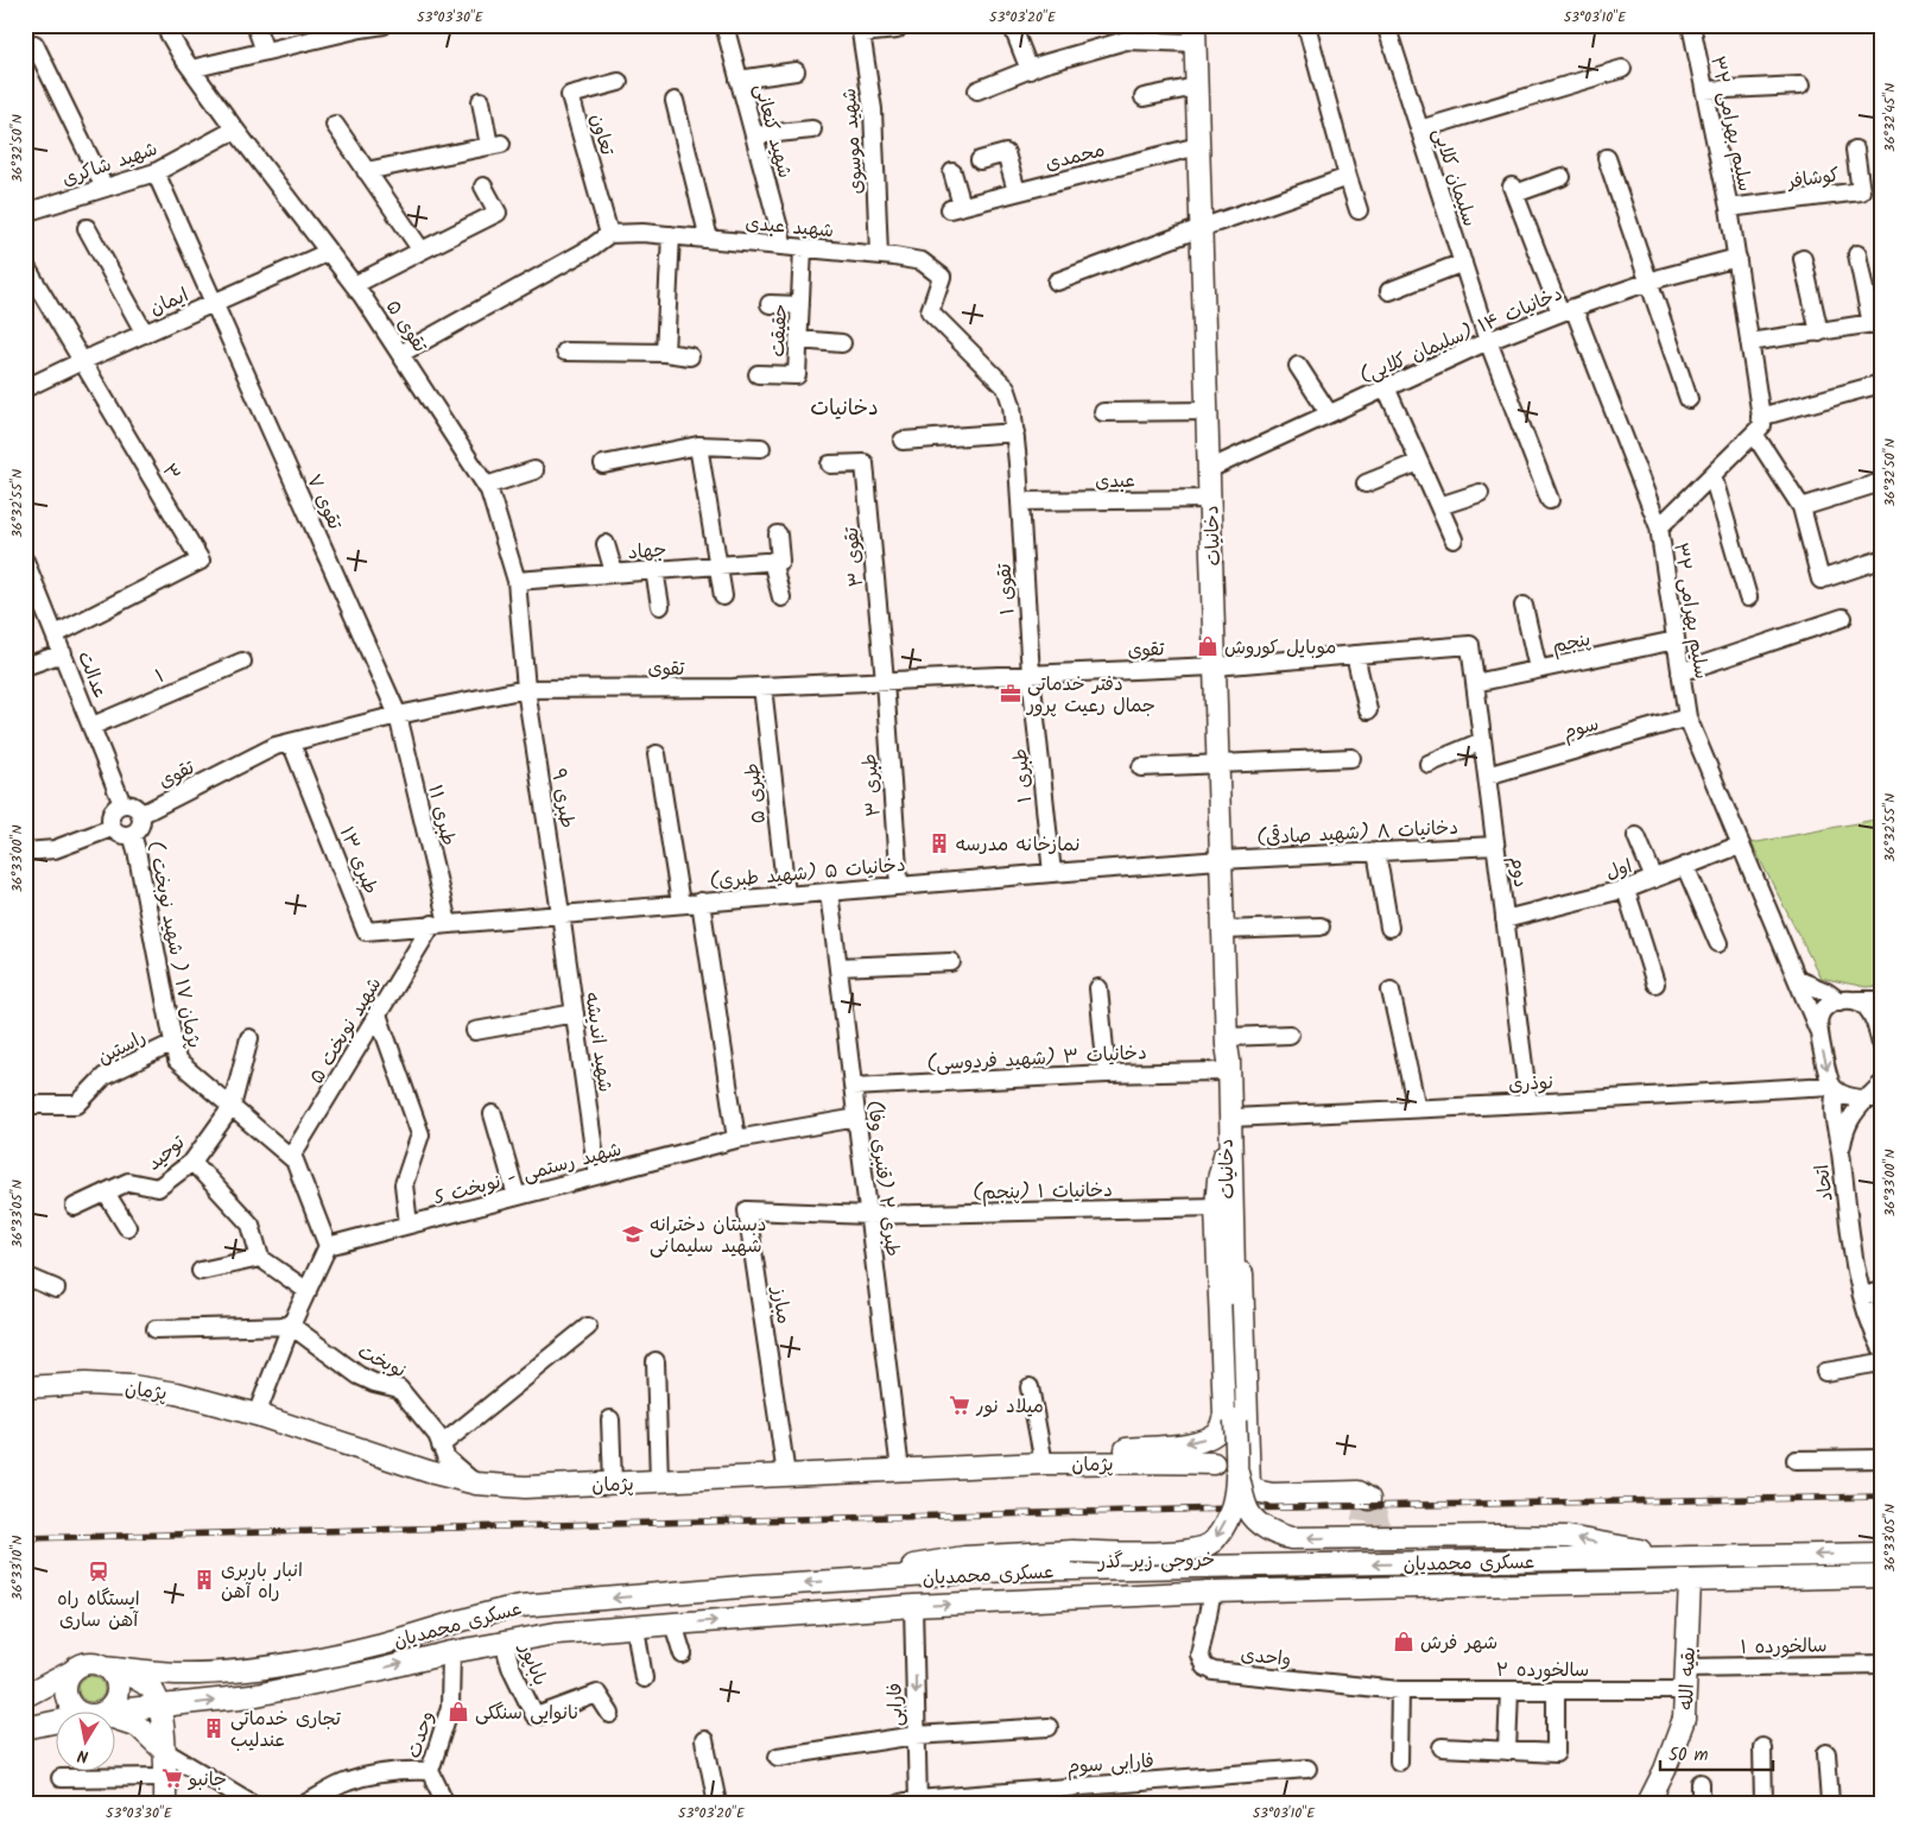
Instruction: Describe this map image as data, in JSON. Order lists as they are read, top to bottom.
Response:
{
  "streets": {
    "main road": [
      "دخانیات",
      "پژمان",
      "خروجی زیر گذر",
      "عسکری محمدیان",
      "بقیه الله"
    ],
    "street": [
      "سلیم بهرامی ۳۲",
      "شهید کنعانی",
      "تعاون",
      "شهید موسوی",
      "محمدی",
      "شهید شاکری",
      "سلیمان کلایی",
      "کوشافر",
      "شهید عبدی",
      "ایمان",
      "تقوی ۵",
      "حقیقت",
      "دخانیات ۱۴ (سلیمان کلایی)",
      "۳",
      "عبدی",
      "تقوی ۷",
      "جهاد",
      "تقوی ۳",
      "تقوی ۱",
      "پنجم",
      "تقوی",
      "عدالت",
      "۱",
      "سوم",
      "طبری ۱",
      "طبری ۳",
      "طبری ۵",
      "طبری ۹",
      "طبری ۱۱",
      "دخانیات ۸ (شهید صادقی)",
      "طبری ۱۳",
      "اول",
      "دخانیات ۵ (شهید طبری)",
      "دوم",
      "پژمان ۱۷ ( شهید نوبخت )",
      "شهید نوبخت ۵",
      "شهید اندیشه",
      "راستین",
      "دخانیات ۳ (شهید فردوسی)",
      "نوذری",
      "توحید",
      "شهید رستمی - نوبخت 5",
      "طبری ۲ (قنبری وفا)",
      "اتحاد",
      "دخانیات ۱ (پنجم)",
      "مبارز",
      "نوبخت",
      "سالخورده ۱",
      "واحدی",
      "باباپور",
      "سالخورده ۲",
      "فارابی",
      "وحدت",
      "فارابی سوم"
    ]
  },
  "crossings": [
    ["سلیم بهرامی ۳۲", "کوشافر"],
    ["سلیم بهرامی ۳۲", "دخانیات ۱۴ (سلیمان کلایی)"],
    ["سلیم بهرامی ۳۲", "پنجم"],
    ["سلیم بهرامی ۳۲", "سوم"],
    ["سلیم بهرامی ۳۲", "اول"],
    ["سلیم بهرامی ۳۲", "اتحاد"],
    ["شهید کنعانی", "شهید عبدی"],
    ["تعاون", "شهید عبدی"],
    ["شهید موسوی", "شهید عبدی"],
    ["محمدی", "دخانیات"],
    ["شهید شاکری", "تقوی ۵"],
    ["شهید شاکری", "تقوی ۷"],
    ["سلیمان کلایی", "دخانیات ۱۴ (سلیمان کلایی)"],
    ["شهید عبدی", "حقیقت"],
    ["شهید عبدی", "عبدی"],
    ["شهید عبدی", "تقوی ۱"],
    ["ایمان", "تقوی ۵"],
    ["ایمان", "۳"],
    ["ایمان", "تقوی ۷"],
    ["تقوی ۵", "جهاد"],
    ["تقوی ۵", "تقوی"],
    ["تقوی ۵", "طبری ۹"],
    ["دخانیات ۱۴ (سلیمان کلایی)", "دخانیات"],
    ["۳", "عدالت"],
    ["عبدی", "دخانیات"],
    ["عبدی", "تقوی ۱"],
    ["تقوی ۷", "تقوی"],
    ["تقوی ۷", "طبری ۱۱"],
    ["دخانیات", "تقوی"],
    ["دخانیات", "دخانیات ۸ (شهید صادقی)"],
    ["دخانیات", "دخانیات ۵ (شهید طبری)"],
    ["دخانیات", "دخانیات ۳ (شهید فردوسی)"],
    ["دخانیات", "نوذری"],
    ["تقوی ۳", "تقوی"],
    ["تقوی ۳", "طبری ۳"],
    ["تقوی ۱", "تقوی"],
    ["تقوی ۱", "طبری ۱"],
    ["پنجم", "دوم"],
    ["تقوی", "عدالت"],
    ["تقوی", "طبری ۱"],
    ["تقوی", "طبری ۳"],
    ["تقوی", "طبری ۵"],
    ["تقوی", "طبری ۹"],
    ["تقوی", "طبری ۱۱"],
    ["تقوی", "طبری ۱۳"],
    ["تقوی", "دوم"],
    ["تقوی", "پژمان ۱۷ ( شهید نوبخت )"],
    ["عدالت", "۱"],
    ["عدالت", "پژمان ۱۷ ( شهید نوبخت )"],
    ["سوم", "دوم"],
    ["طبری ۱", "دخانیات ۵ (شهید طبری)"],
    ["طبری ۳", "دخانیات ۵ (شهید طبری)"],
    ["طبری ۵", "دخانیات ۵ (شهید طبری)"],
    ["طبری ۹", "دخانیات ۵ (شهید طبری)"],
    ["طبری ۹", "شهید اندیشه"],
    ["طبری ۱۱", "طبری ۱۳"],
    ["طبری ۱۱", "دخانیات ۵ (شهید طبری)"],
    ["طبری ۱۱", "شهید نوبخت ۵"],
    ["دخانیات ۸ (شهید صادقی)", "دخانیات ۵ (شهید طبری)"],
    ["دخانیات ۸ (شهید صادقی)", "دوم"],
    ["طبری ۱۳", "دخانیات ۵ (شهید طبری)"],
    ["طبری ۱۳", "شهید نوبخت ۵"],
    ["اول", "دوم"],
    ["دخانیات ۵ (شهید طبری)", "شهید نوبخت ۵"],
    ["دخانیات ۵ (شهید طبری)", "شهید اندیشه"],
    ["دخانیات ۵ (شهید طبری)", "طبری ۲ (قنبری وفا)"],
    ["دوم", "نوذری"],
    ["پژمان ۱۷ ( شهید نوبخت )", "شهید نوبخت ۵"],
    ["پژمان ۱۷ ( شهید نوبخت )", "راستین"],
    ["پژمان ۱۷ ( شهید نوبخت )", "توحید"],
    ["پژمان ۱۷ ( شهید نوبخت )", "شهید رستمی - نوبخت 5"],
    ["شهید اندیشه", "شهید رستمی - نوبخت 5"],
    ["دخانیات ۳ (شهید فردوسی)", "طبری ۲ (قنبری وفا)"],
    ["نوذری", "اتحاد"],
    ["شهید رستمی - نوبخت 5", "طبری ۲ (قنبری وفا)"],
    ["طبری ۲ (قنبری وفا)", "دخانیات ۱ (پنجم)"],
    ["طبری ۲ (قنبری وفا)", "پژمان"],
    ["دخانیات ۱ (پنجم)", "مبارز"],
    ["مبارز", "پژمان"],
    ["نوبخت", "پژمان"],
    ["خروجی زیر گذر", "عسکری محمدیان"],
    ["عسکری محمدیان", "واحدی"],
    ["عسکری محمدیان", "باباپور"],
    ["عسکری محمدیان", "بقیه الله"],
    ["عسکری محمدیان", "فارابی"],
    ["عسکری محمدیان", "وحدت"],
    ["سالخورده ۱", "بقیه الله"],
    ["واحدی", "سالخورده ۲"],
    ["سالخورده ۲", "بقیه الله"],
    ["فارابی", "فارابی سوم"]
  ],
  "one_way": ["فارابی"],
  "districts": ["دخانیات"],
  "places": {
    "shop": ["موبایل کوروش", "شهر فرش", "نانوایی سنگکی"],
    "office": ["دفتر خدماتی جمال رعیت پرور"],
    "building": ["نمازخانه مدرسه", "انبار باربری راه آهن", "تجاری خدماتی عندلیب"],
    "school or university": ["دبستان دخترانه شهید سلیمانی"],
    "supermarket": ["میلاد نور", "جانبو"],
    "station": ["ایستگاه راه آهن ساری"]
  },
  "scale_bar": "50 m",
  "north": "bottom",
  "coordinates": [
    "53°03'30\"E",
    "53°03'20\"E",
    "53°03'10\"E",
    "36°32'45\"N",
    "36°32'50\"N",
    "36°32'55\"N",
    "36°33'00\"N",
    "36°33'05\"N",
    "36°33'10\"N"
  ]
}
